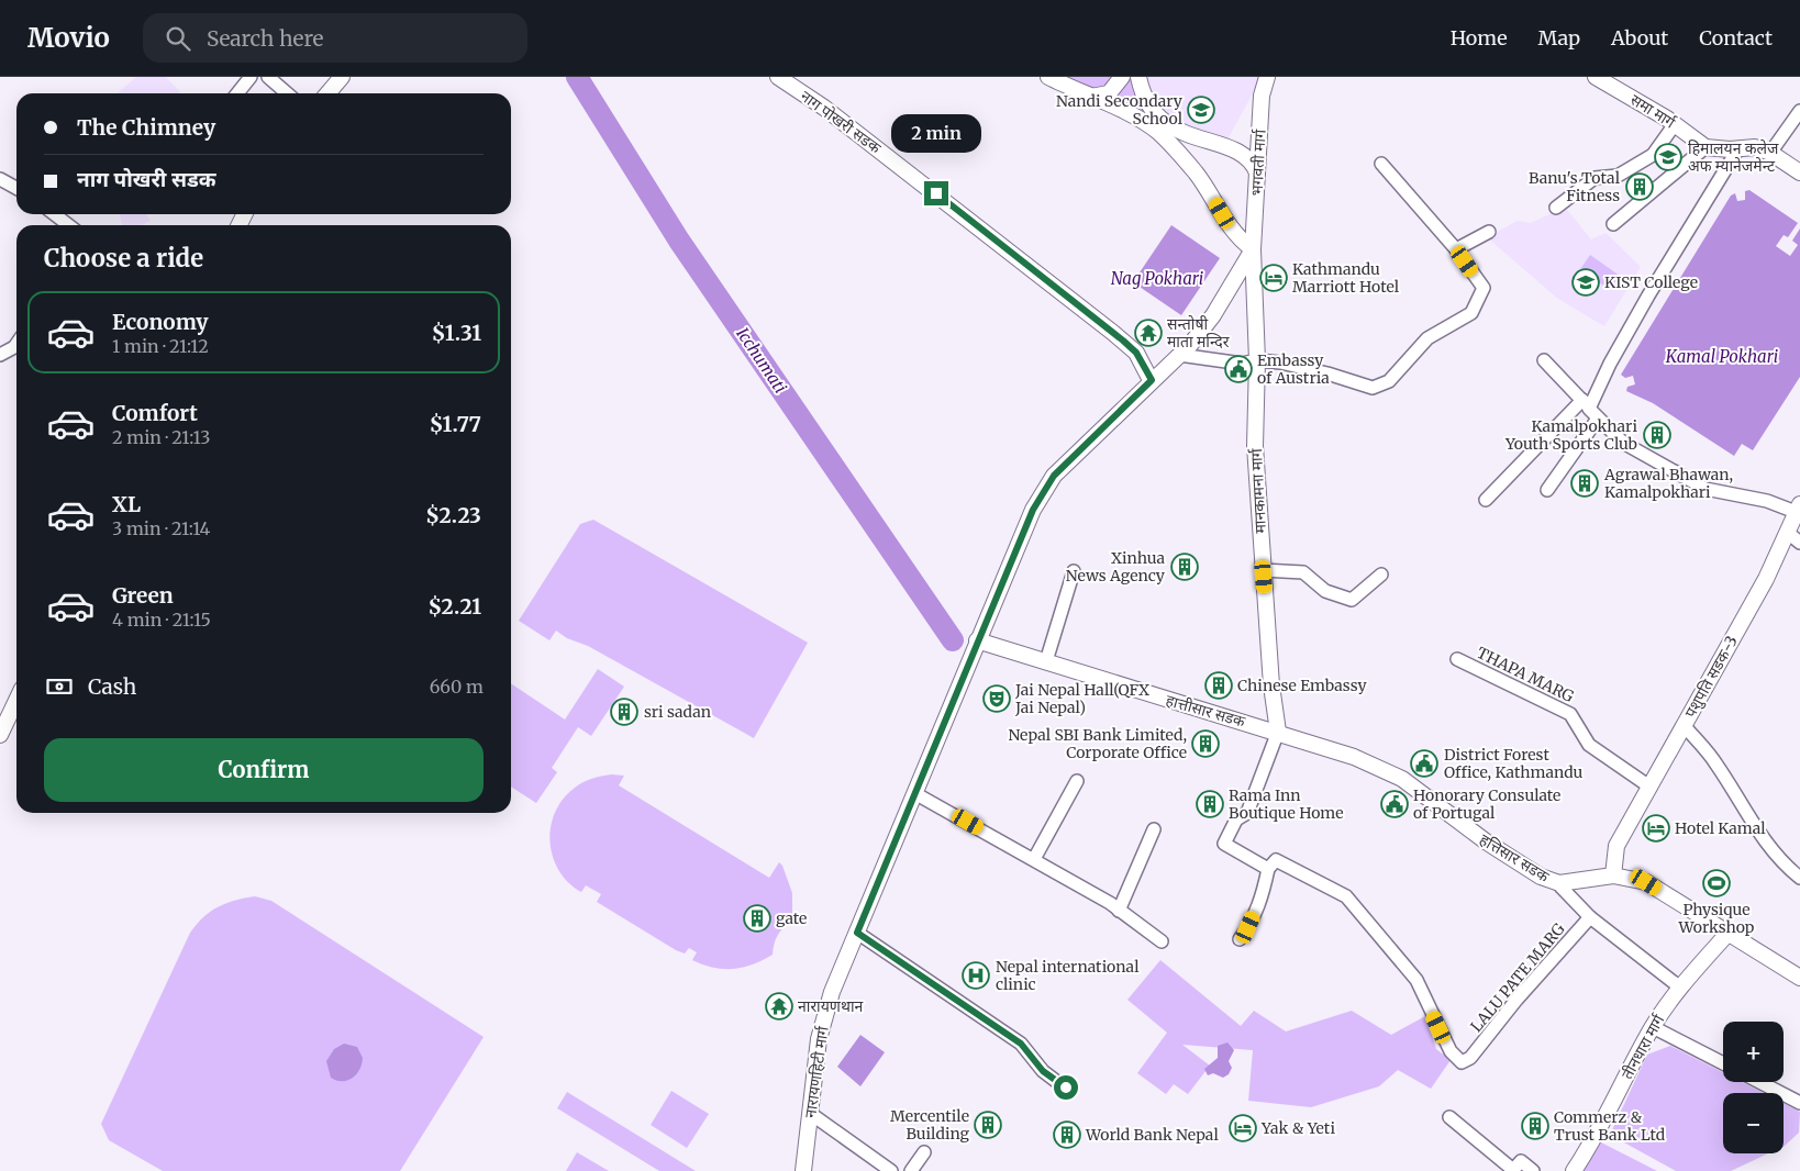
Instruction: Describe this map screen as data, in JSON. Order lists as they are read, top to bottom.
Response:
{
  "streets": {
    "main road": [
      "समा मार्ग",
      "नाग पोखरी सडक",
      "भगवती मार्ग",
      "मानकामना मार्ग",
      "पशुपति सडक-3",
      "हात्तीसार सडक",
      "हत्तिसार सडक",
      "तीनधारा मार्ग",
      "नारायणहिटी मार्ग"
    ],
    "street": ["THAPA MARG", "LALU PATE MARG"]
  },
  "crossings": [
    ["नाग पोखरी सडक", "नारायणहिटी मार्ग"],
    ["भगवती मार्ग", "मानकामना मार्ग"],
    ["भगवती मार्ग", "नारायणहिटी मार्ग"],
    ["मानकामना मार्ग", "हात्तीसार सडक"],
    ["मानकामना मार्ग", "हत्तिसार सडक"],
    ["मानकामना मार्ग", "नारायणहिटी मार्ग"],
    ["THAPA MARG", "पशुपति सडक-3"],
    ["पशुपति सडक-3", "हत्तिसार सडक"],
    ["हात्तीसार सडक", "हत्तिसार सडक"],
    ["हात्तीसार सडक", "नारायणहिटी मार्ग"],
    ["हत्तिसार सडक", "तीनधारा मार्ग"]
  ],
  "water": ["Nag Pokhari", "Kamal Pokhari", "Icchumati"],
  "places": {
    "school or university": ["Nandi Secondary School", "हिमालयन कलेज अफ म्यानेजमेन्ट", "KIST College"],
    "building": [
      "Banu's Total Fitness",
      "Kamalpokhari Youth Sports Club",
      "Agrawal Bhawan, Kamalpokhari",
      "Xinhua News Agency",
      "Chinese Embassy",
      "sri sadan",
      "Nepal SBI Bank Limited, Corporate Office",
      "Rama Inn Boutique Home",
      "gate",
      "Mercentile Building",
      "Commerz & Trust Bank Ltd",
      "World Bank Nepal"
    ],
    "hotel": ["Kathmandu Marriott Hotel", "Hotel Kamal", "Yak & Yeti"],
    "temple": ["सन्तोषी माता मन्दिर", "नारायणथान"],
    "public building": ["Embassy of Austria", "District Forest Office, Kathmandu", "Honorary Consulate of Portugal"],
    "theatre": ["Jai Nepal Hall(QFX Jai Nepal)"],
    "sports": ["Physique Workshop"],
    "hospital": ["Nepal international clinic"]
  },
  "page": {
    "header": "Movio",
    "search": "Search here",
    "nav": [
      "Home",
      "Map",
      "About",
      "Contact"
    ],
    "banner": ["The Chimney", "नाग पोखरी सडक"],
    "bubble": "2 min",
    "heading": "Choose a ride",
    "list": [
      {
        "name": "Economy",
        "note": "1 min · 21:12",
        "value": "$1.31"
      },
      {
        "name": "Comfort",
        "note": "2 min · 21:13",
        "value": "$1.77"
      },
      {
        "name": "XL",
        "note": "3 min · 21:14",
        "value": "$2.23"
      },
      {
        "name": "Green",
        "note": "4 min · 21:15",
        "value": "$2.21"
      }
    ],
    "pay": ["Cash", "660 m"],
    "buttons": "Confirm",
    "map_buttons": ["+", "−"]
  }
}
